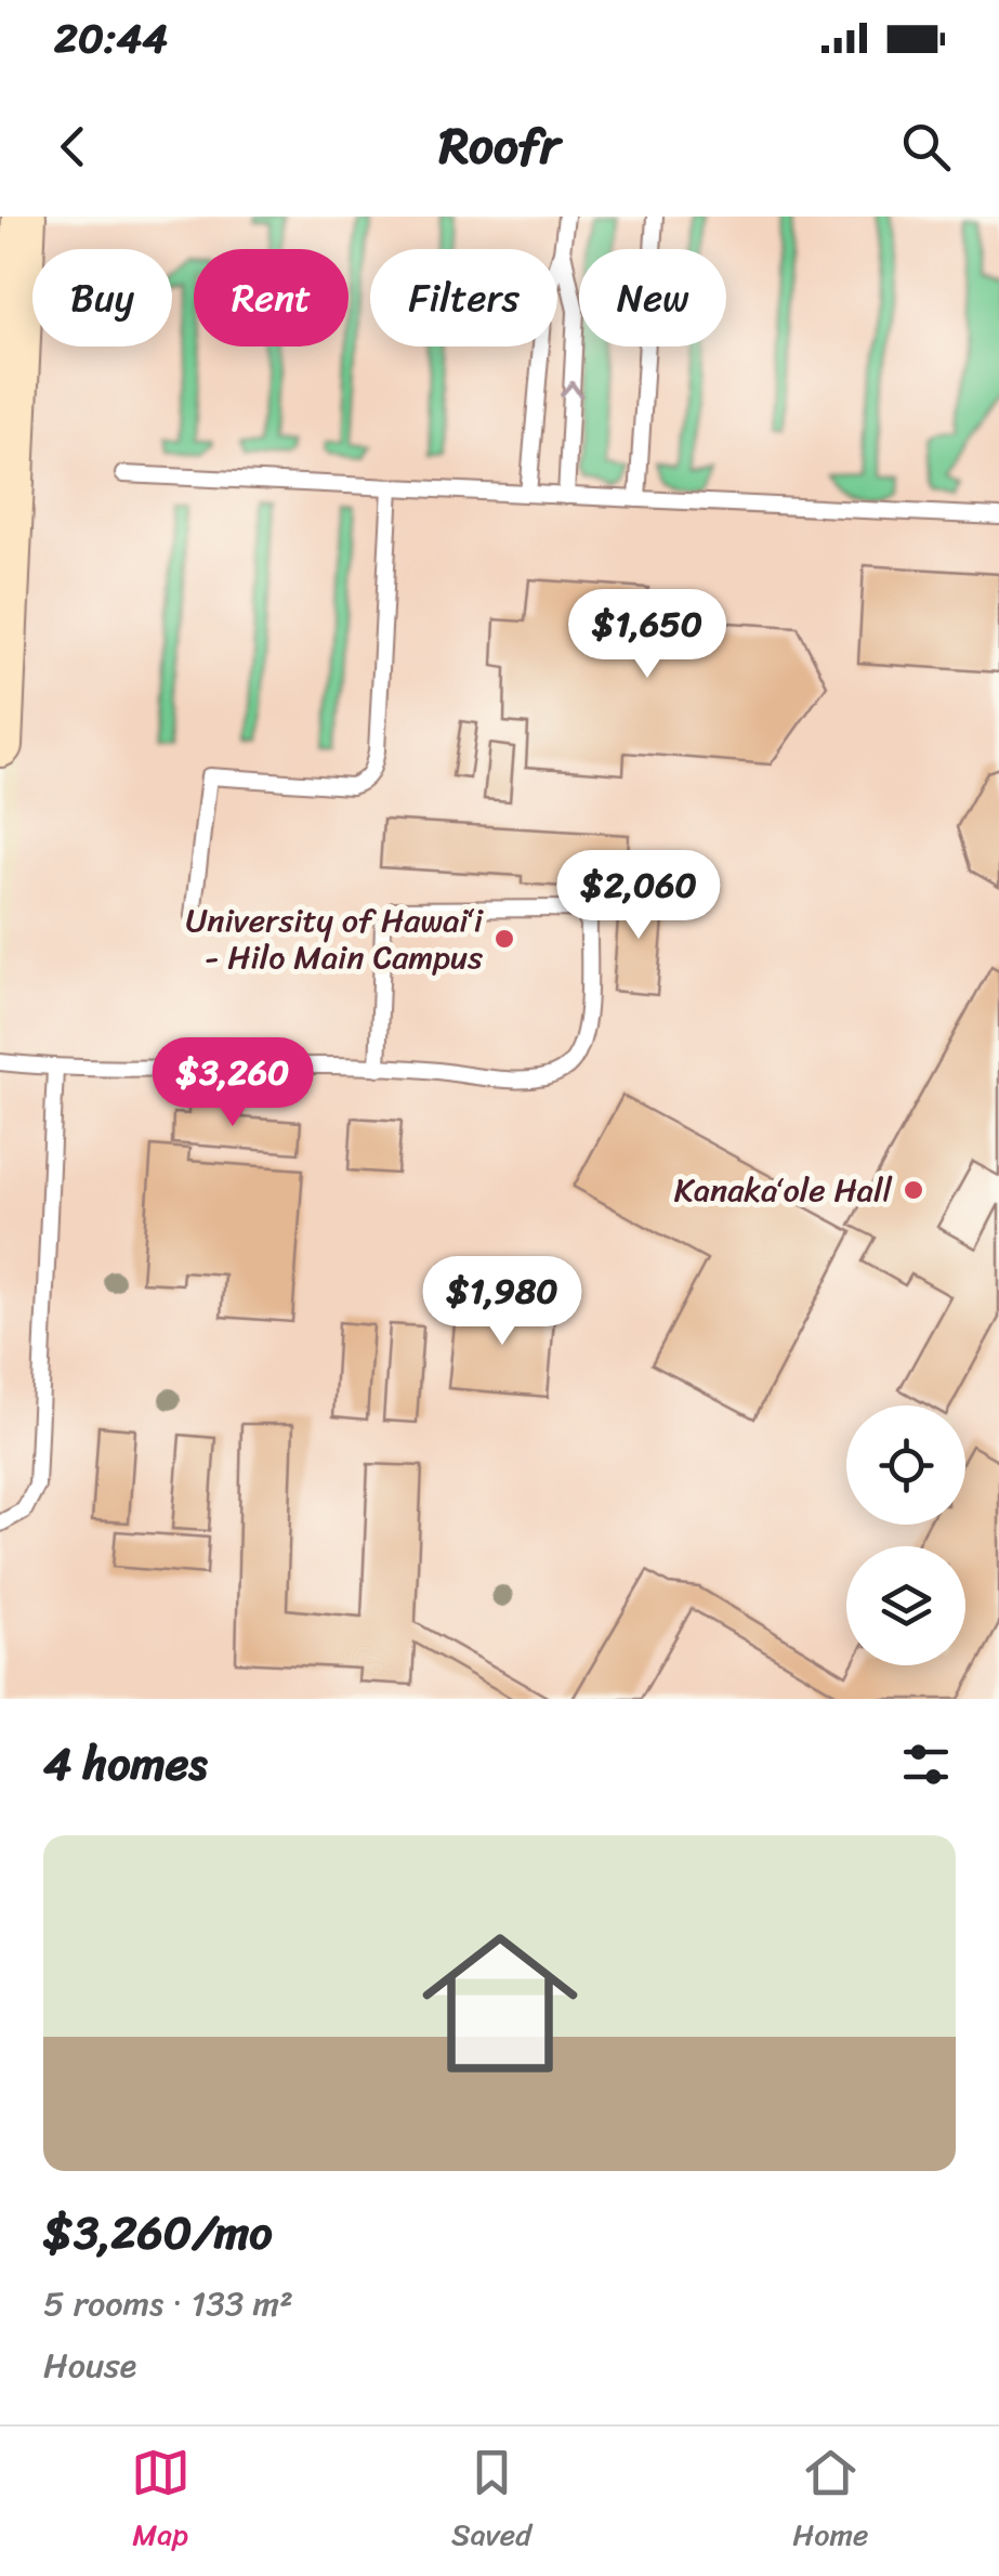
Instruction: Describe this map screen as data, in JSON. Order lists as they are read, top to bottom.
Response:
{
  "places": ["University of Hawaiʻi - Hilo Main Campus", "Kanakaʻole Hall"],
  "page": {
    "status": "20:44",
    "header": "Roofr",
    "chip": [
      "Buy",
      "Rent",
      "Filters",
      "New"
    ],
    "price": [
      "$1,650",
      "$2,060",
      "$3,260",
      "$1,980"
    ],
    "heading": "4 homes",
    "list": [
      {
        "name": "$3,260/mo",
        "note": "5 rooms · 133 m² · House"
      }
    ],
    "tabs": ["Map", "Saved", "Home"]
  }
}
